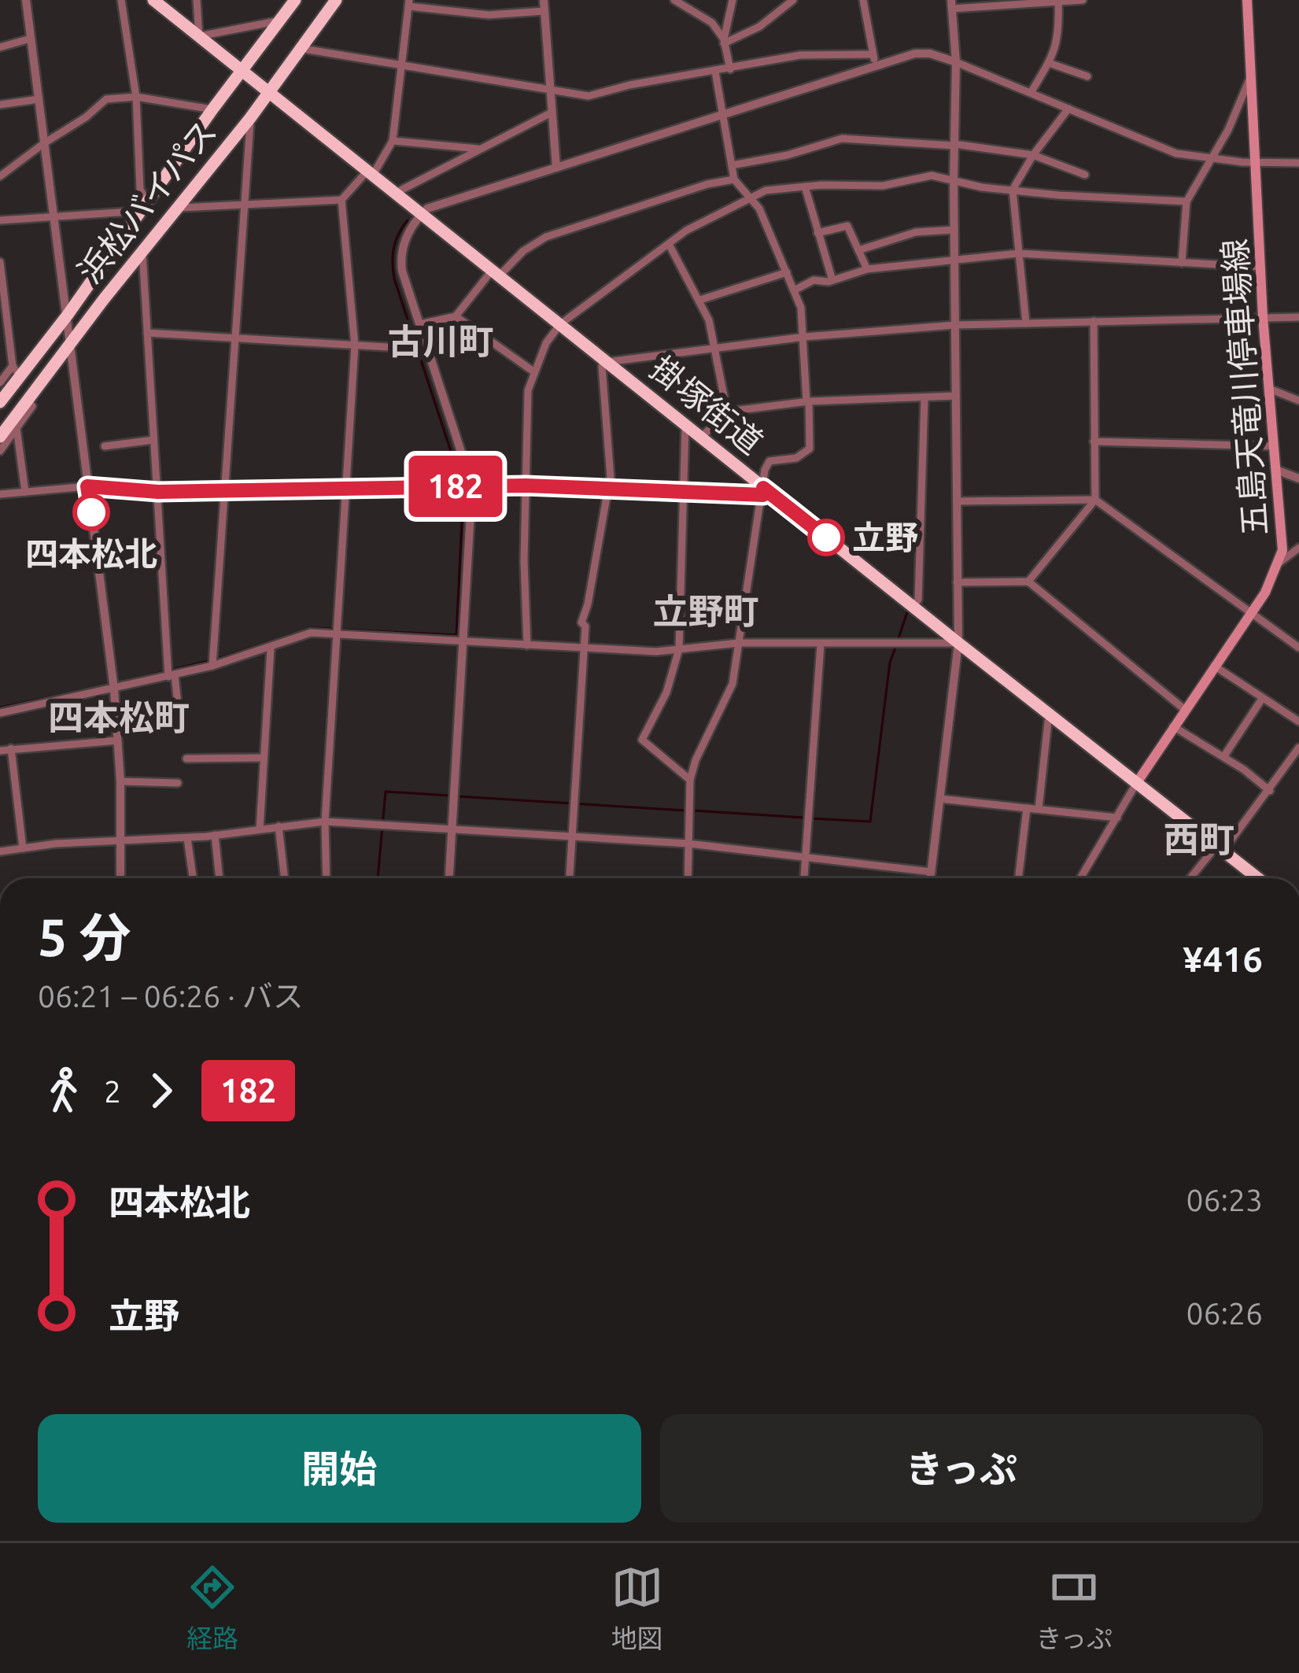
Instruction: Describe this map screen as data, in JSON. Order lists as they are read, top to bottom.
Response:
{
  "streets": {
    "highway": ["浜松バイパス", "掛塚街道"],
    "main road": ["五島天竜川停車場線"]
  },
  "crossings": [
    ["浜松バイパス", "掛塚街道"],
    ["五島天竜川停車場線", "掛塚街道"]
  ],
  "districts": [
    "古川町",
    "立野町",
    "四本松町",
    "西町"
  ],
  "places": ["四本松北", "立野"],
  "lines": ["bus line 182"],
  "page": {
    "on_map": "182",
    "heading": ["5 分", "06:21 – 06:26 · バス", "¥416"],
    "legs": ["2", "182"],
    "list": [
      {
        "name": "四本松北",
        "value": "06:23"
      },
      {
        "name": "立野",
        "value": "06:26"
      }
    ],
    "buttons": ["開始", "きっぷ"],
    "tabs": ["経路", "地図", "きっぷ"]
  }
}
